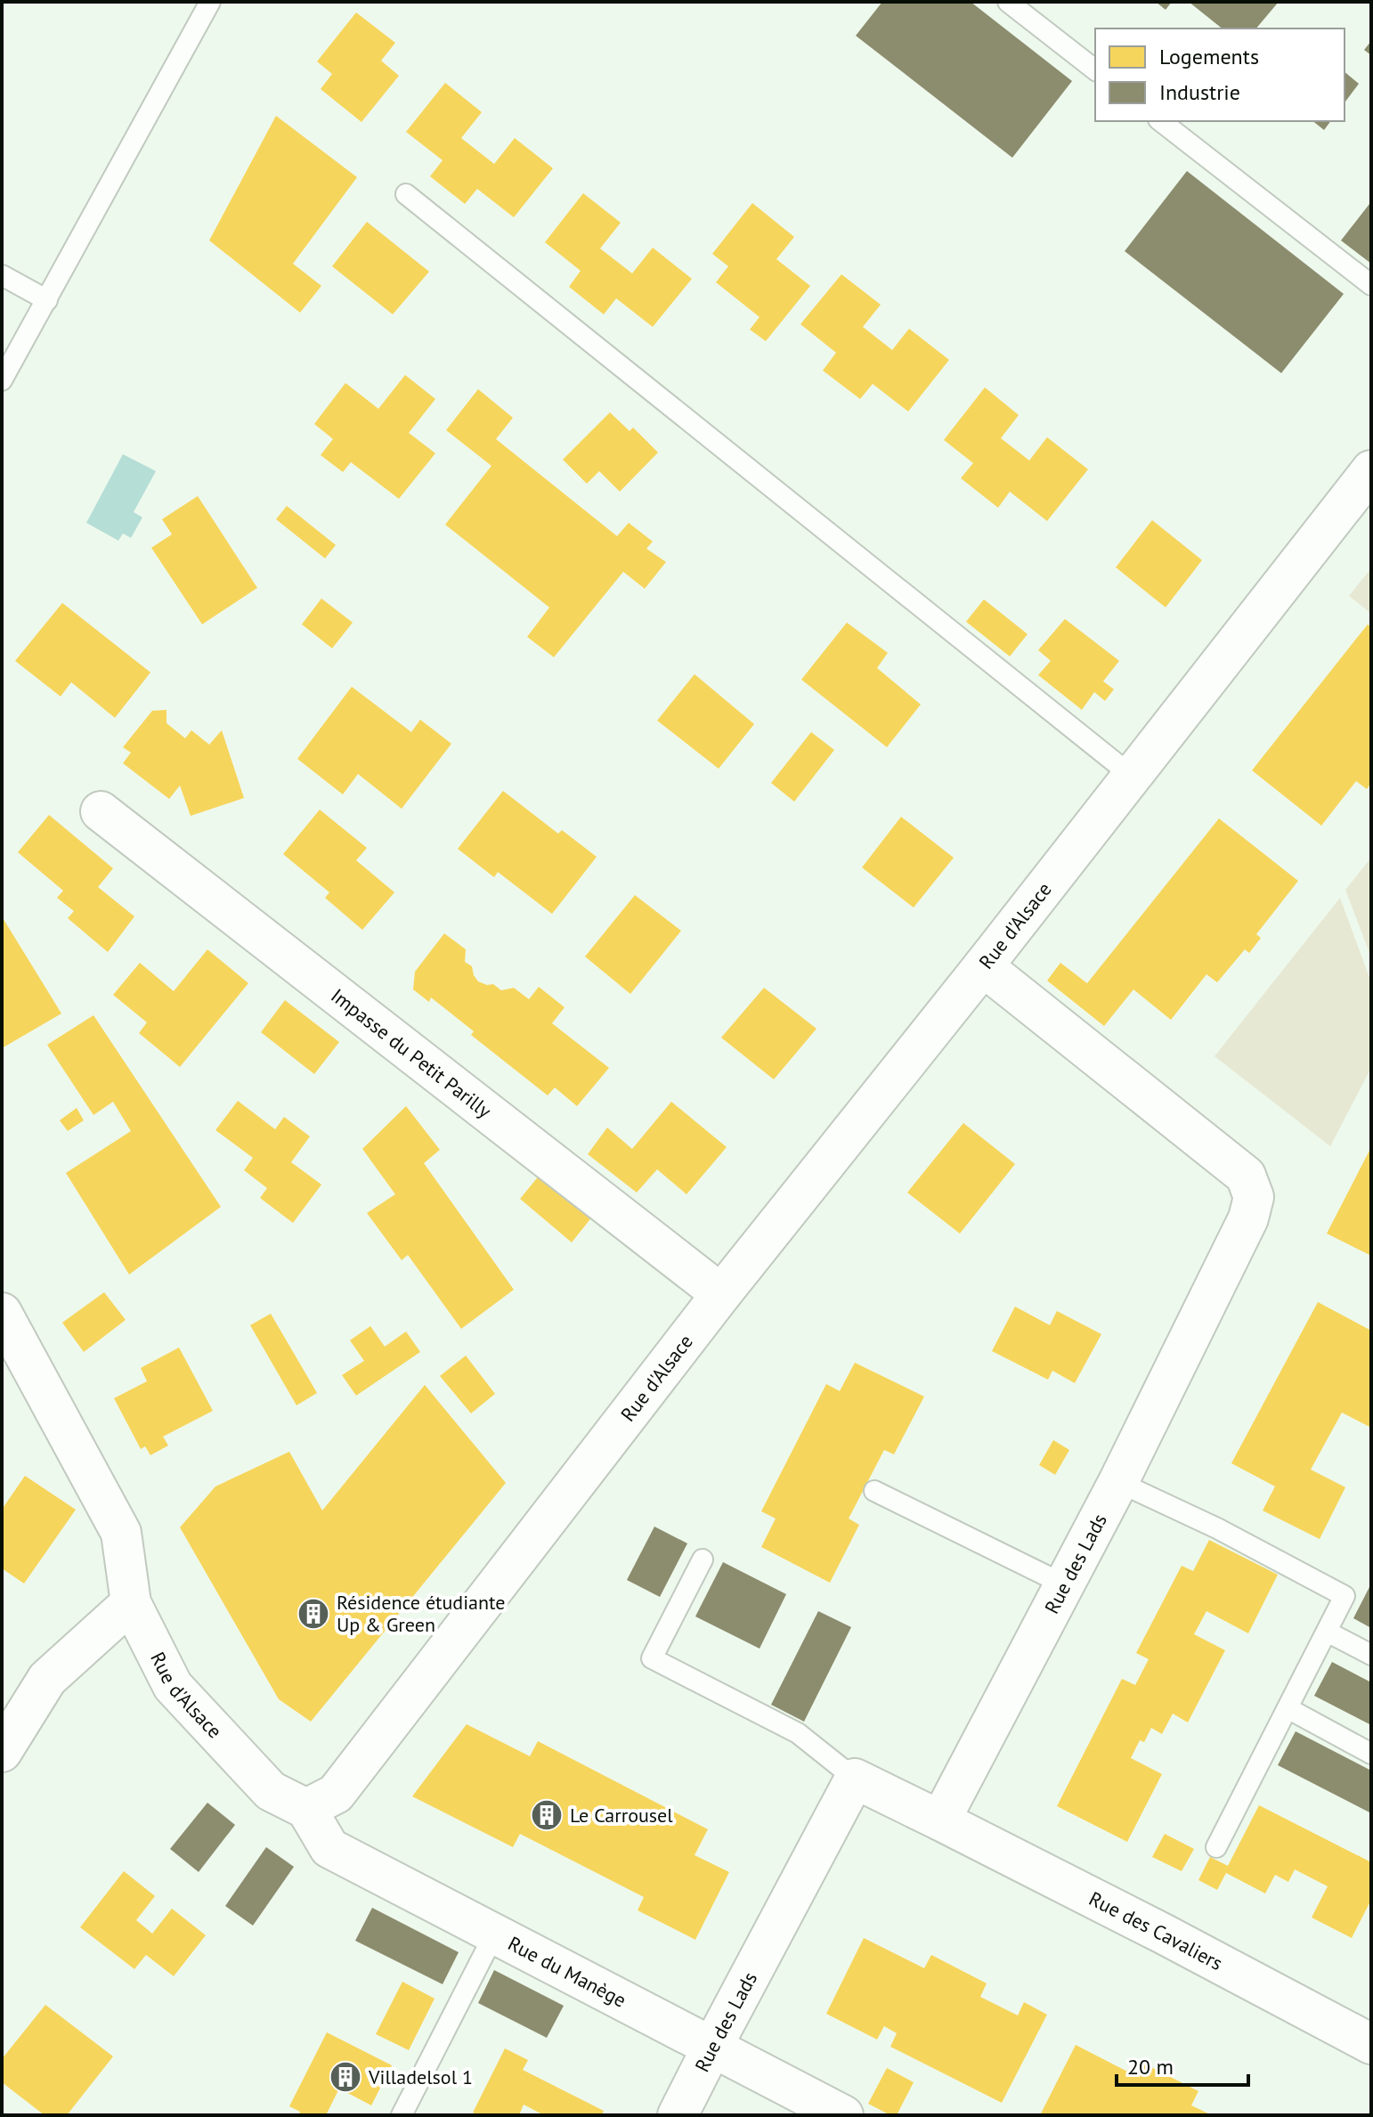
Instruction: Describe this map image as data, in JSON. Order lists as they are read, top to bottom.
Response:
{
  "streets": {
    "street": [
      "Rue d'Alsace",
      "Impasse du Petit Parilly",
      "Rue des Lads",
      "Rue des Cavaliers",
      "Rue du Manège"
    ]
  },
  "crossings": [
    ["Rue d'Alsace", "Impasse du Petit Parilly"],
    ["Rue d'Alsace", "Rue des Lads"],
    ["Rue d'Alsace", "Rue du Manège"],
    ["Rue des Lads", "Rue des Cavaliers"],
    ["Rue des Lads", "Rue du Manège"]
  ],
  "places": {
    "building": ["Résidence étudiante Up & Green", "Le Carrousel", "Villadelsol 1"]
  },
  "legend": ["Logements", "Industrie"],
  "scale_bar": "20 m"
}
